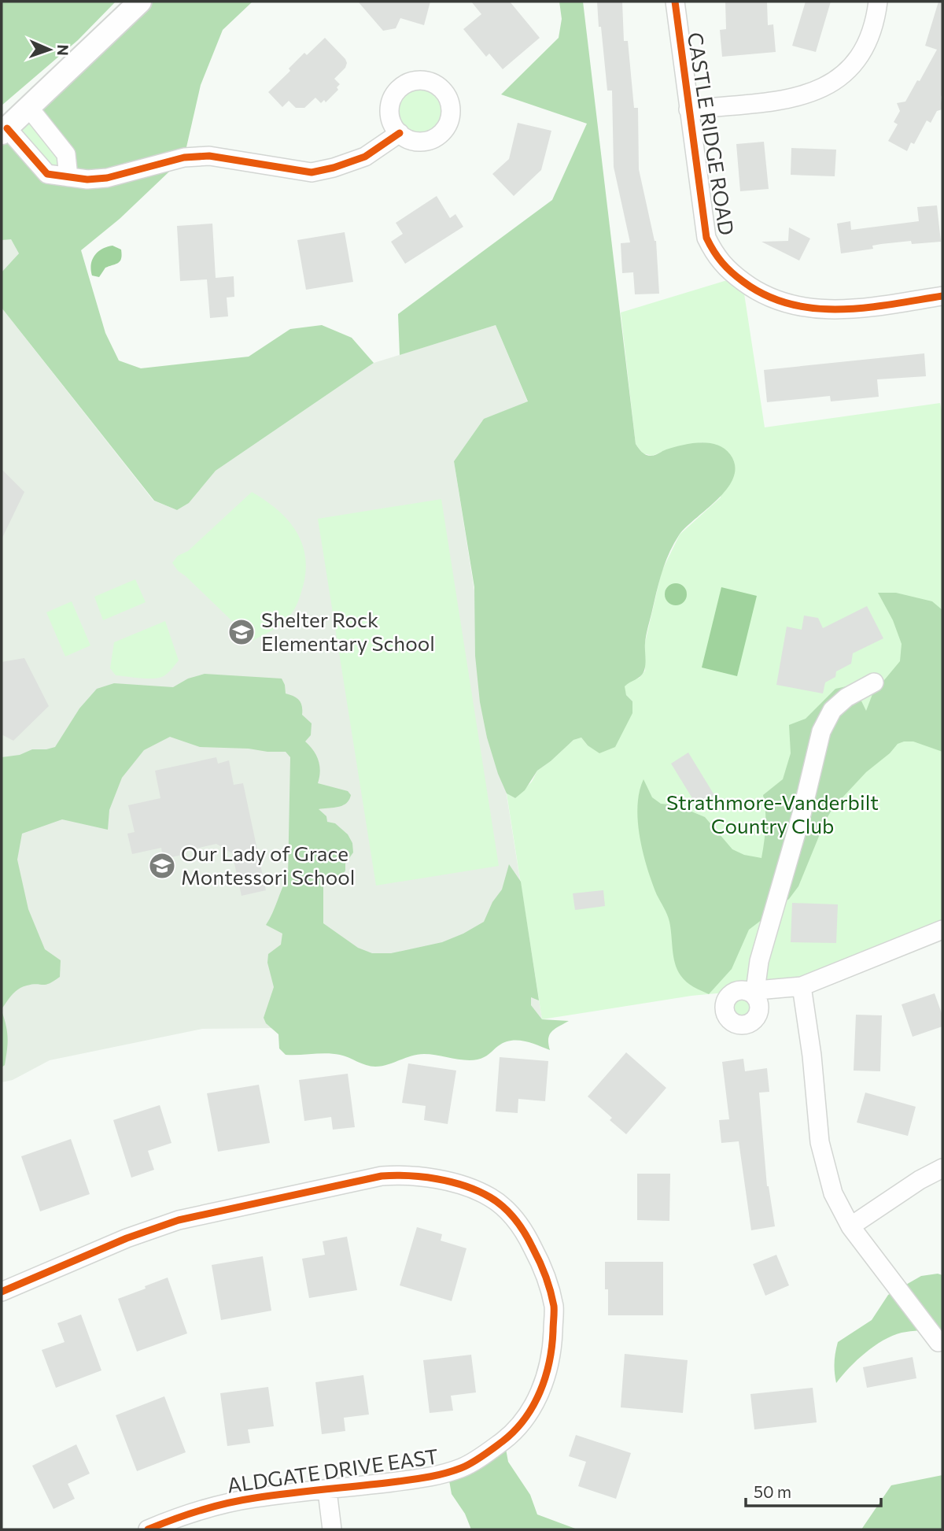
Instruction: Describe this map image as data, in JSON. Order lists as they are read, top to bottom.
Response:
{
  "streets": {
    "street": ["CASTLE RIDGE ROAD", "ALDGATE DRIVE EAST"]
  },
  "parks": ["Strathmore-Vanderbilt Country Club"],
  "places": {
    "school or university": ["Shelter Rock Elementary School", "Our Lady of Grace Montessori School"]
  },
  "scale_bar": "50 m",
  "north": "right"
}
